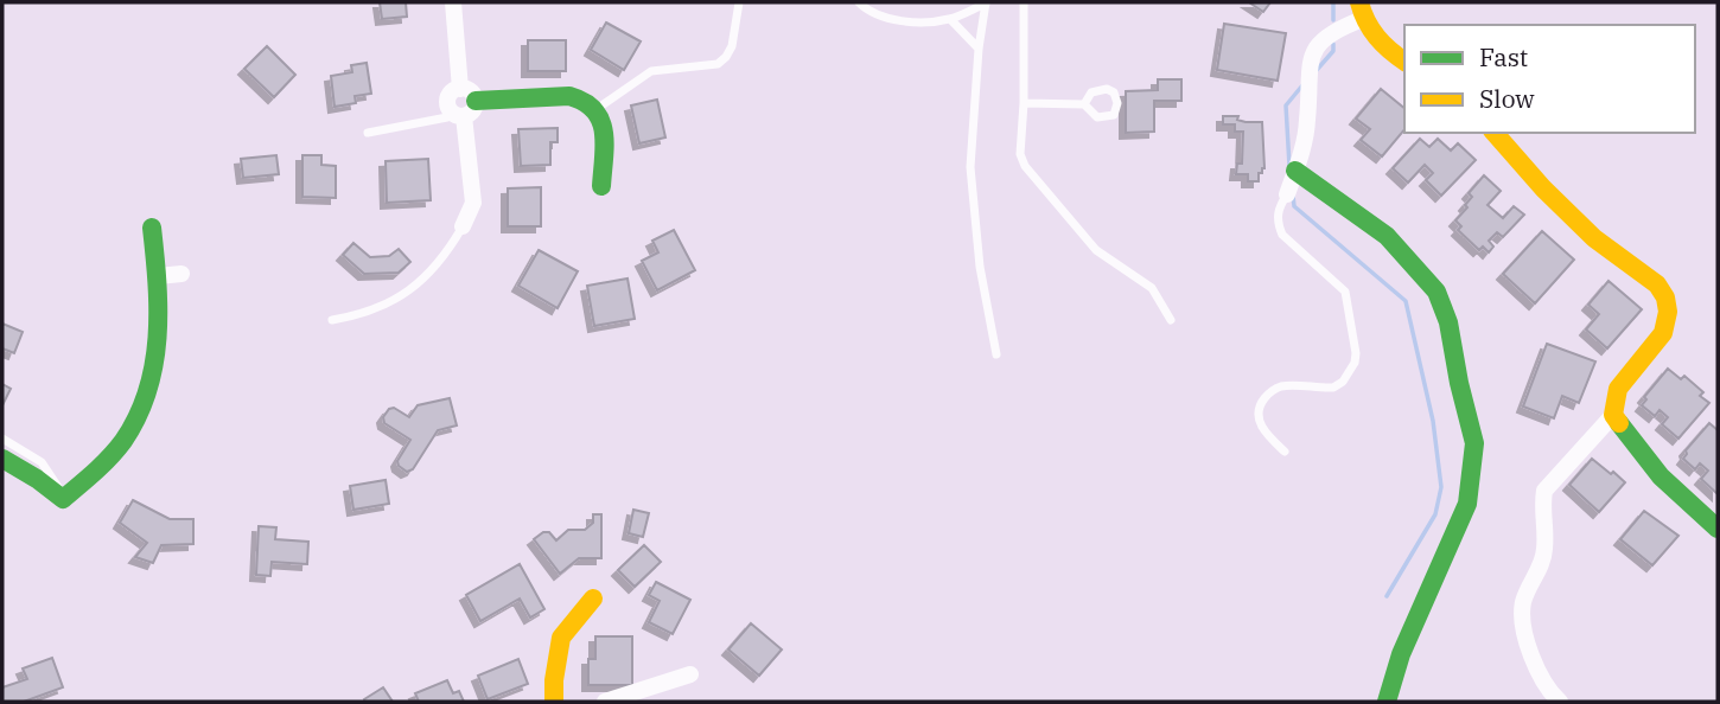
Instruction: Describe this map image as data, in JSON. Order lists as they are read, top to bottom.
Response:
{
  "legend": ["Fast", "Slow"]
}
